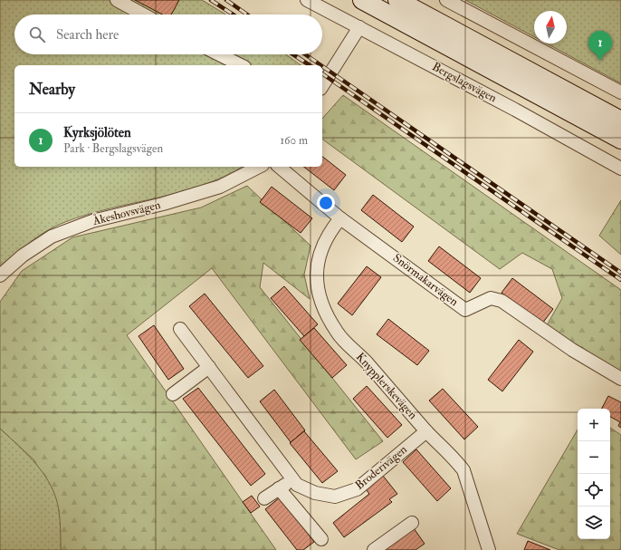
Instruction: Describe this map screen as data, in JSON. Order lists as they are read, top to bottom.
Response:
{
  "streets": {
    "main road": ["Bergslagsvägen"],
    "street": [
      "Åkeshovsvägen",
      "Snörmakarvägen",
      "Knypplerskevägen",
      "Broderivägen"
    ]
  },
  "crossings": [
    ["Snörmakarvägen", "Knypplerskevägen"],
    ["Knypplerskevägen", "Broderivägen"]
  ],
  "north": "top",
  "page": {
    "search": "Search here",
    "pins": "1",
    "heading": "Nearby",
    "list": [
      {
        "mark": "1",
        "name": "Kyrksjölöten",
        "note": "Park · Bergslagsvägen",
        "value": "160 m"
      }
    ],
    "map_buttons": ["+", "−"]
  }
}
